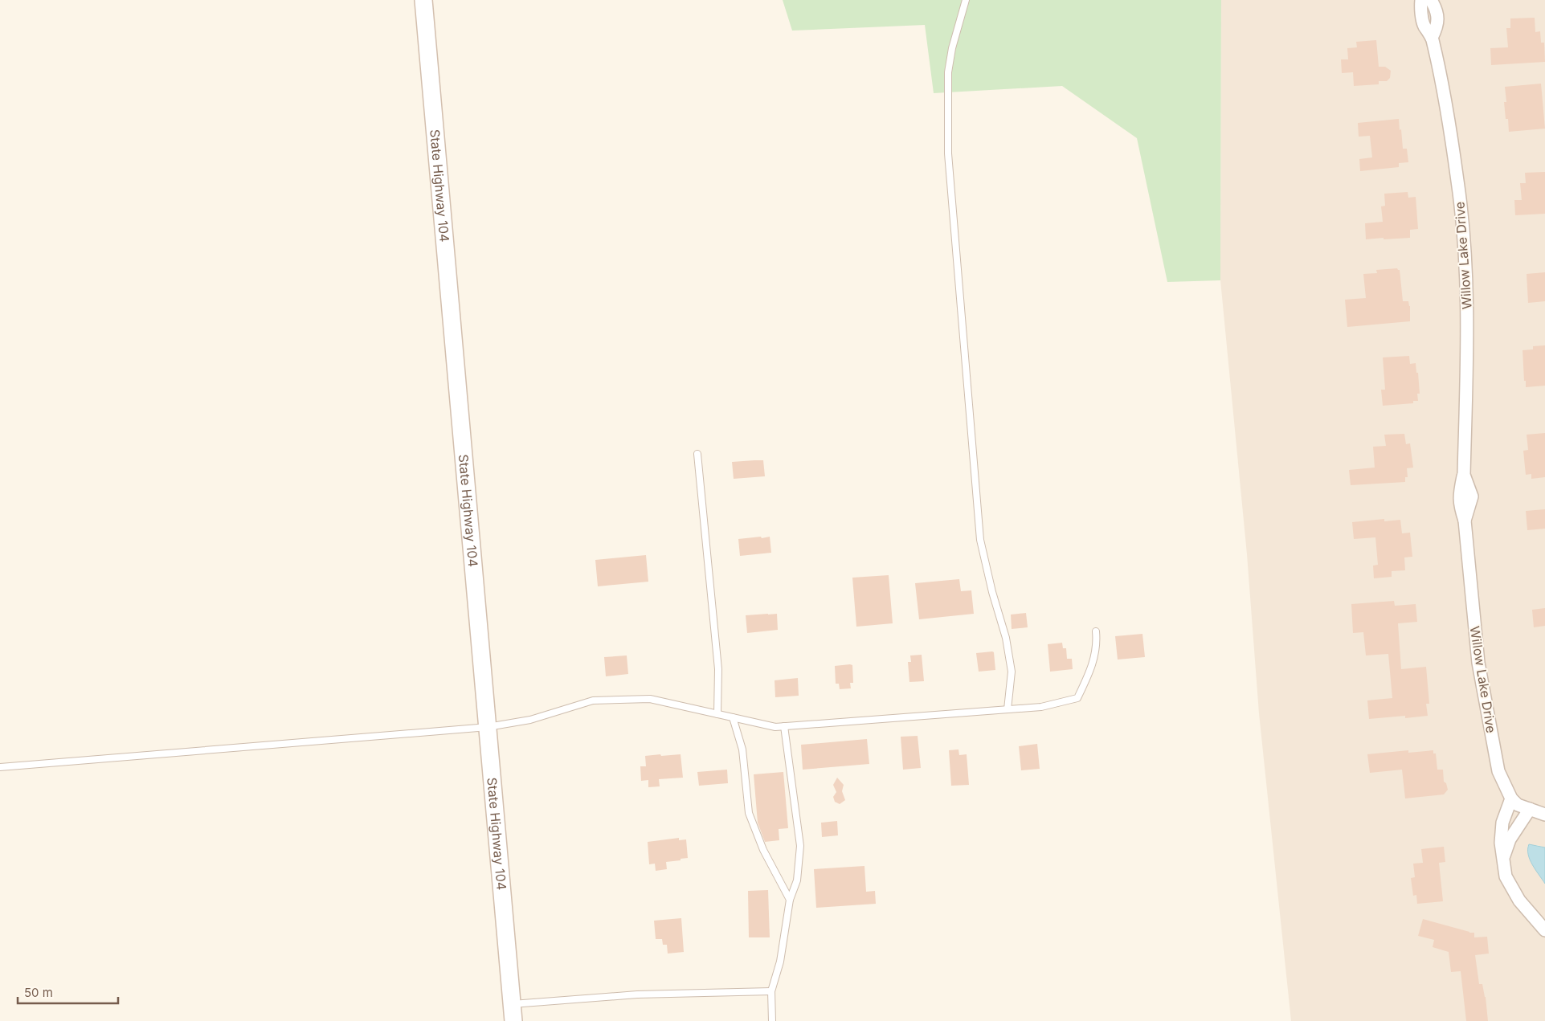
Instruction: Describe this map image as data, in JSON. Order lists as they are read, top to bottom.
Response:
{
  "streets": {
    "main road": ["State Highway 104"],
    "street": ["Willow Lake Drive"]
  },
  "scale_bar": "50 m"
}
